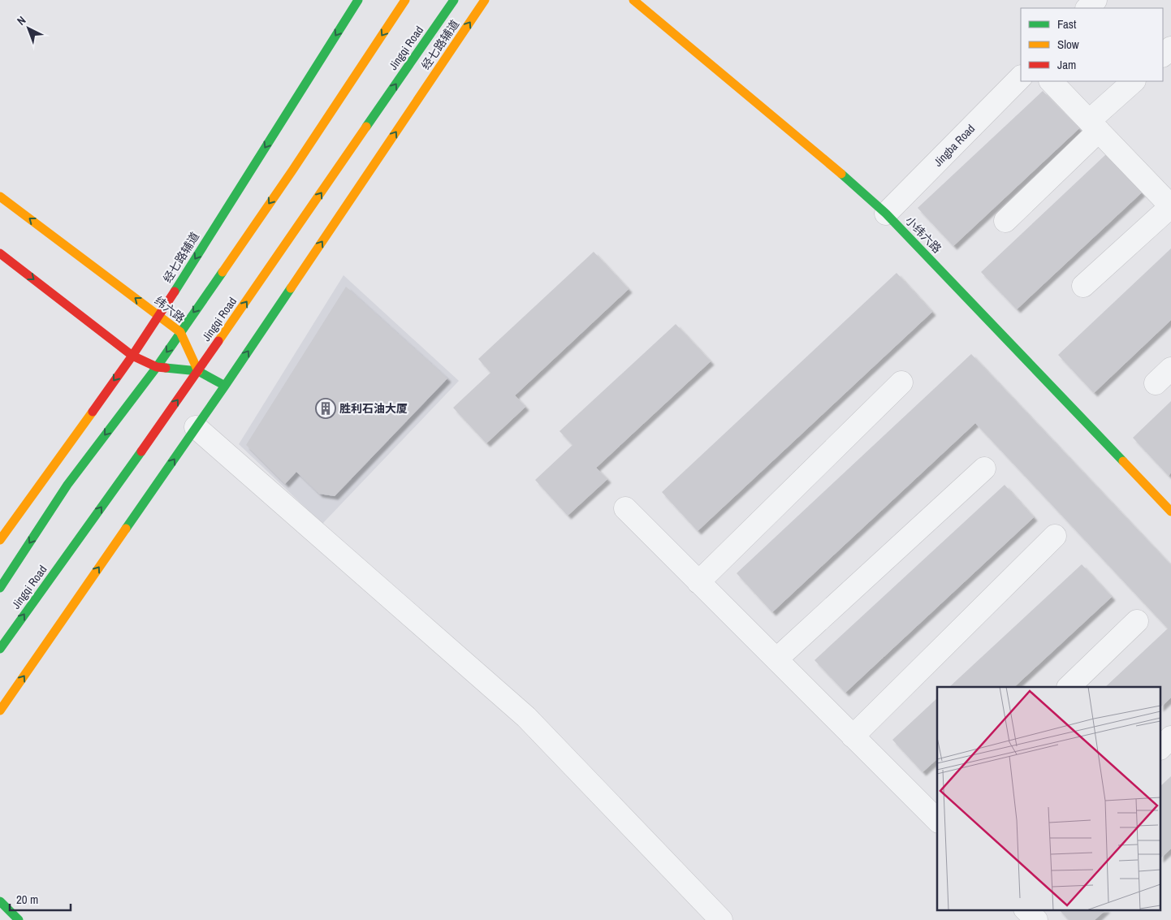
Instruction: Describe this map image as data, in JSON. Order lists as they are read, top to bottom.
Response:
{
  "streets": {
    "street": [
      "经七路辅道",
      "Jingqi Road",
      "Jingba Road",
      "小纬六路",
      "纬六路"
    ]
  },
  "crossings": [
    ["经七路辅道", "纬六路"],
    ["Jingqi Road", "纬六路"],
    ["Jingba Road", "小纬六路"]
  ],
  "places": {
    "building": ["胜利石油大厦"]
  },
  "legend": ["Fast", "Slow", "Jam"],
  "scale_bar": "20 m",
  "north": "top left"
}
